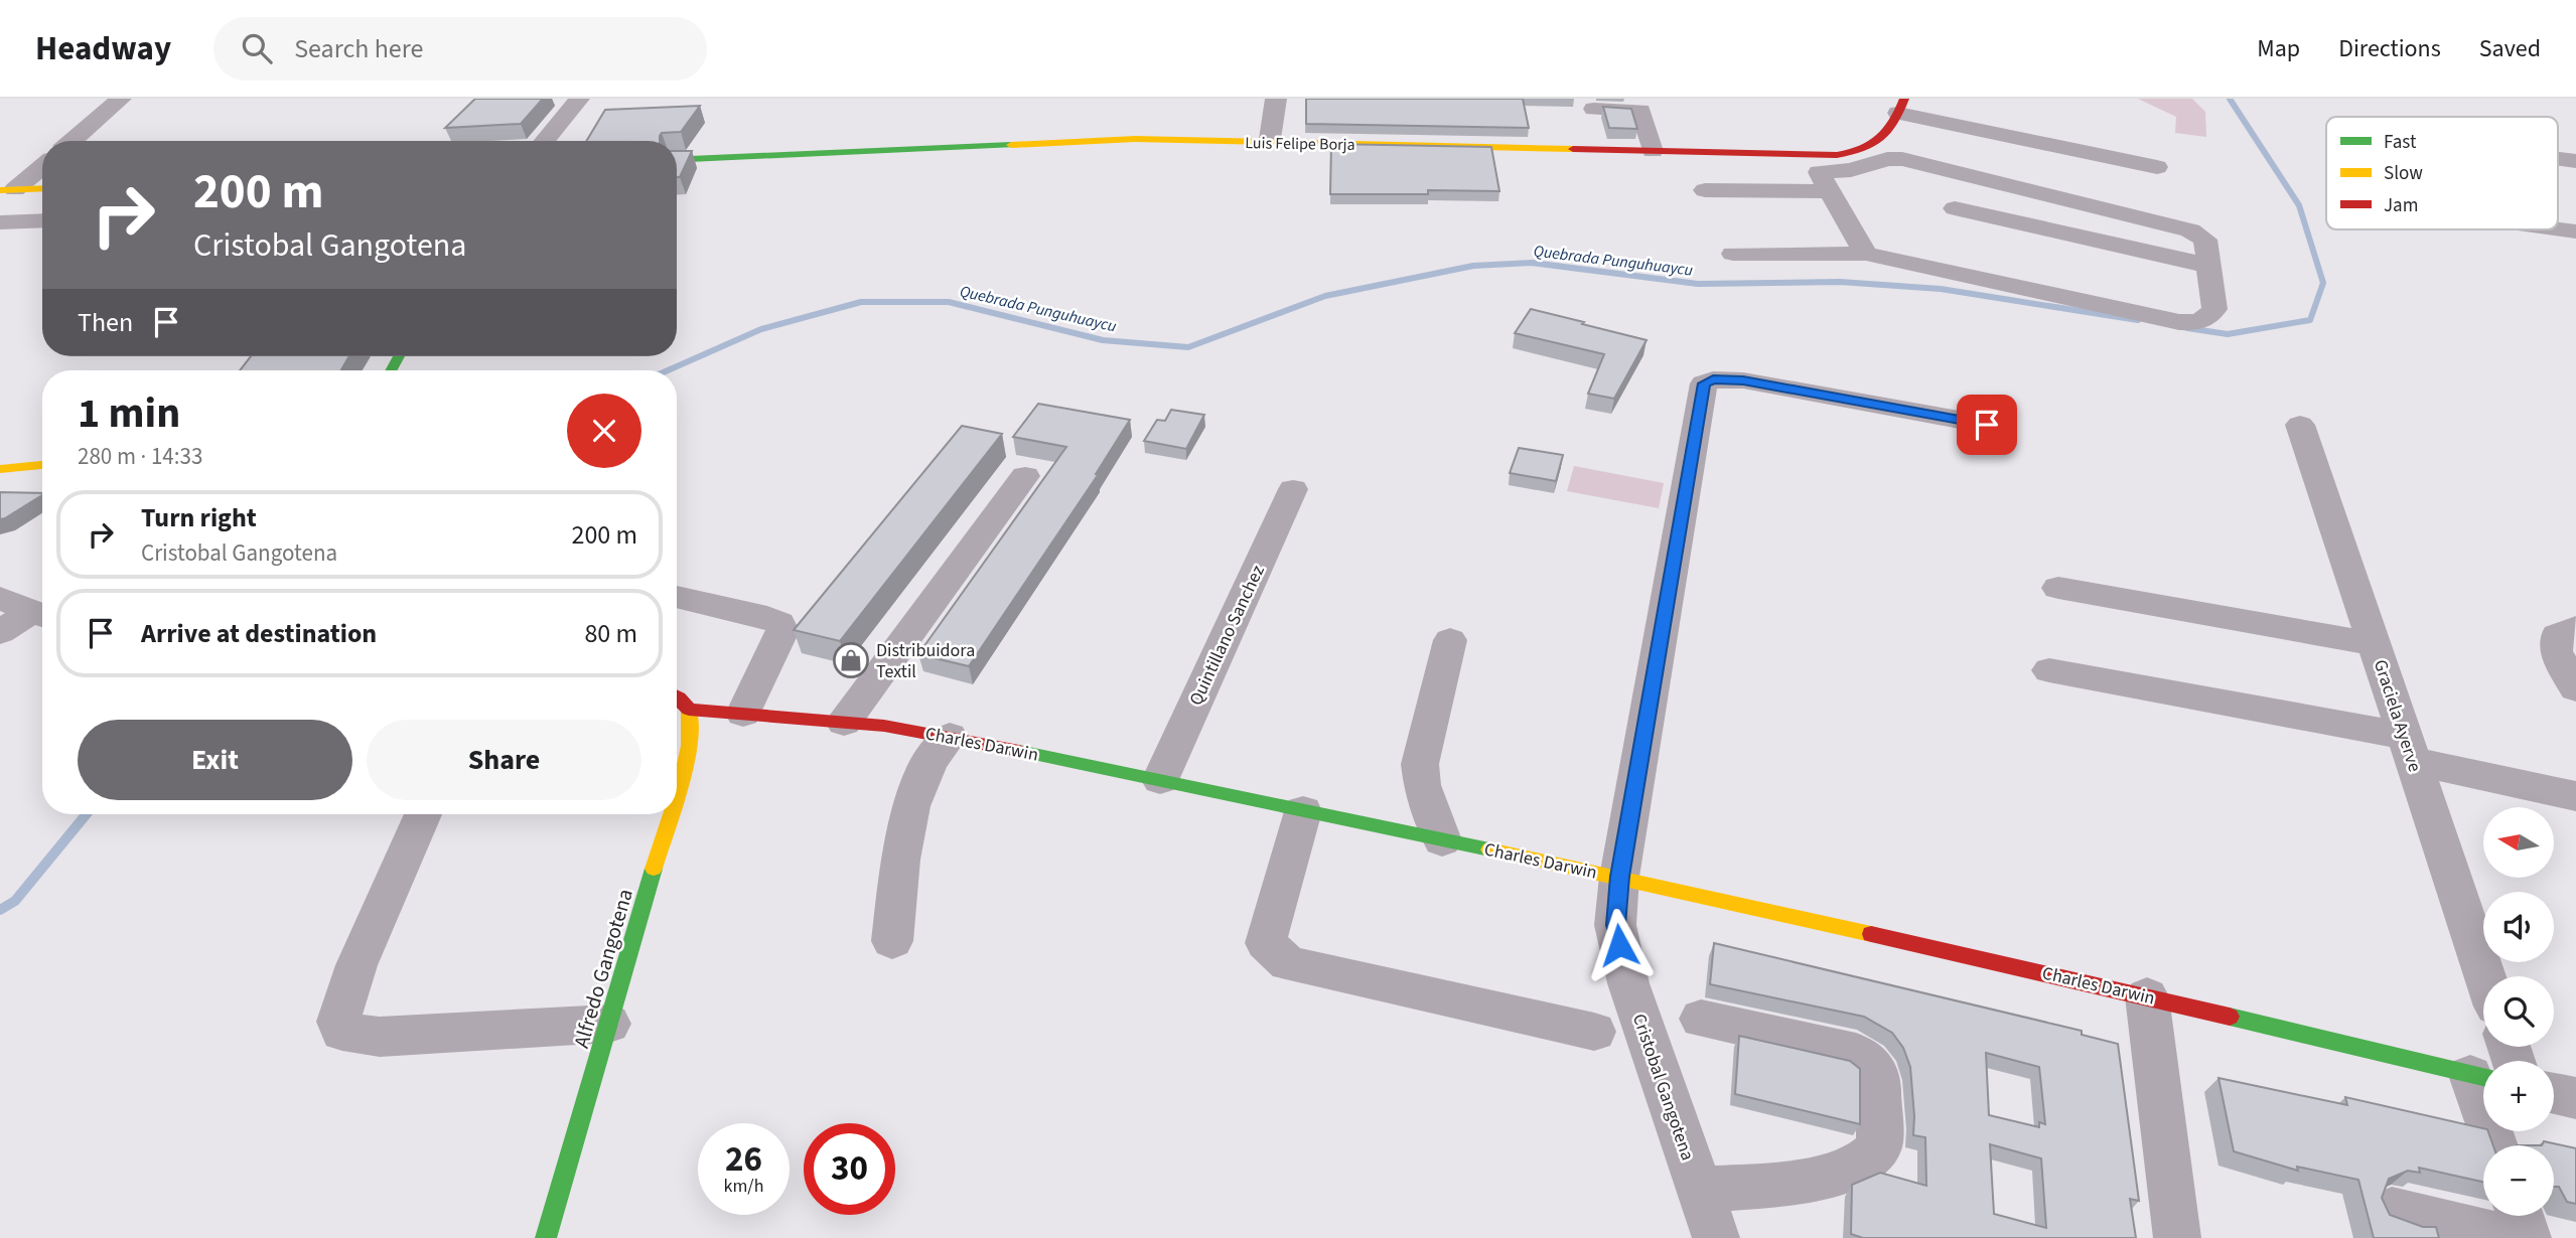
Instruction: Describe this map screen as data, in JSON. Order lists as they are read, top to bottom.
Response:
{
  "streets": {
    "street": [
      "Luis Felipe Borja",
      "Quintillano Sanchez",
      "Graciela Ayerve",
      "Charles Darwin",
      "Alfredo Gangotena",
      "Cristobal Gangotena"
    ]
  },
  "crossings": [
    ["Quintillano Sanchez", "Charles Darwin"],
    ["Charles Darwin", "Alfredo Gangotena"],
    ["Charles Darwin", "Cristobal Gangotena"]
  ],
  "water": ["Quebrada Punguhuaycu"],
  "places": {
    "shop": ["Distribuidora Textil"]
  },
  "legend": ["Fast", "Slow", "Jam"],
  "north": "left",
  "page": {
    "header": "Headway",
    "search": "Search here",
    "nav": ["Map", "Directions", "Saved"],
    "turn": ["200 m", "Cristobal Gangotena"],
    "then": "Then",
    "heading": ["1 min", "280 m · 14:33"],
    "list": [
      {
        "name": "Turn right",
        "note": "Cristobal Gangotena",
        "value": "200 m"
      },
      {
        "name": "Arrive at destination",
        "value": "80 m"
      }
    ],
    "buttons": ["Exit", "Share"],
    "map_buttons": ["+", "−"],
    "speed": "26 km/h",
    "limit": "30"
  }
}
